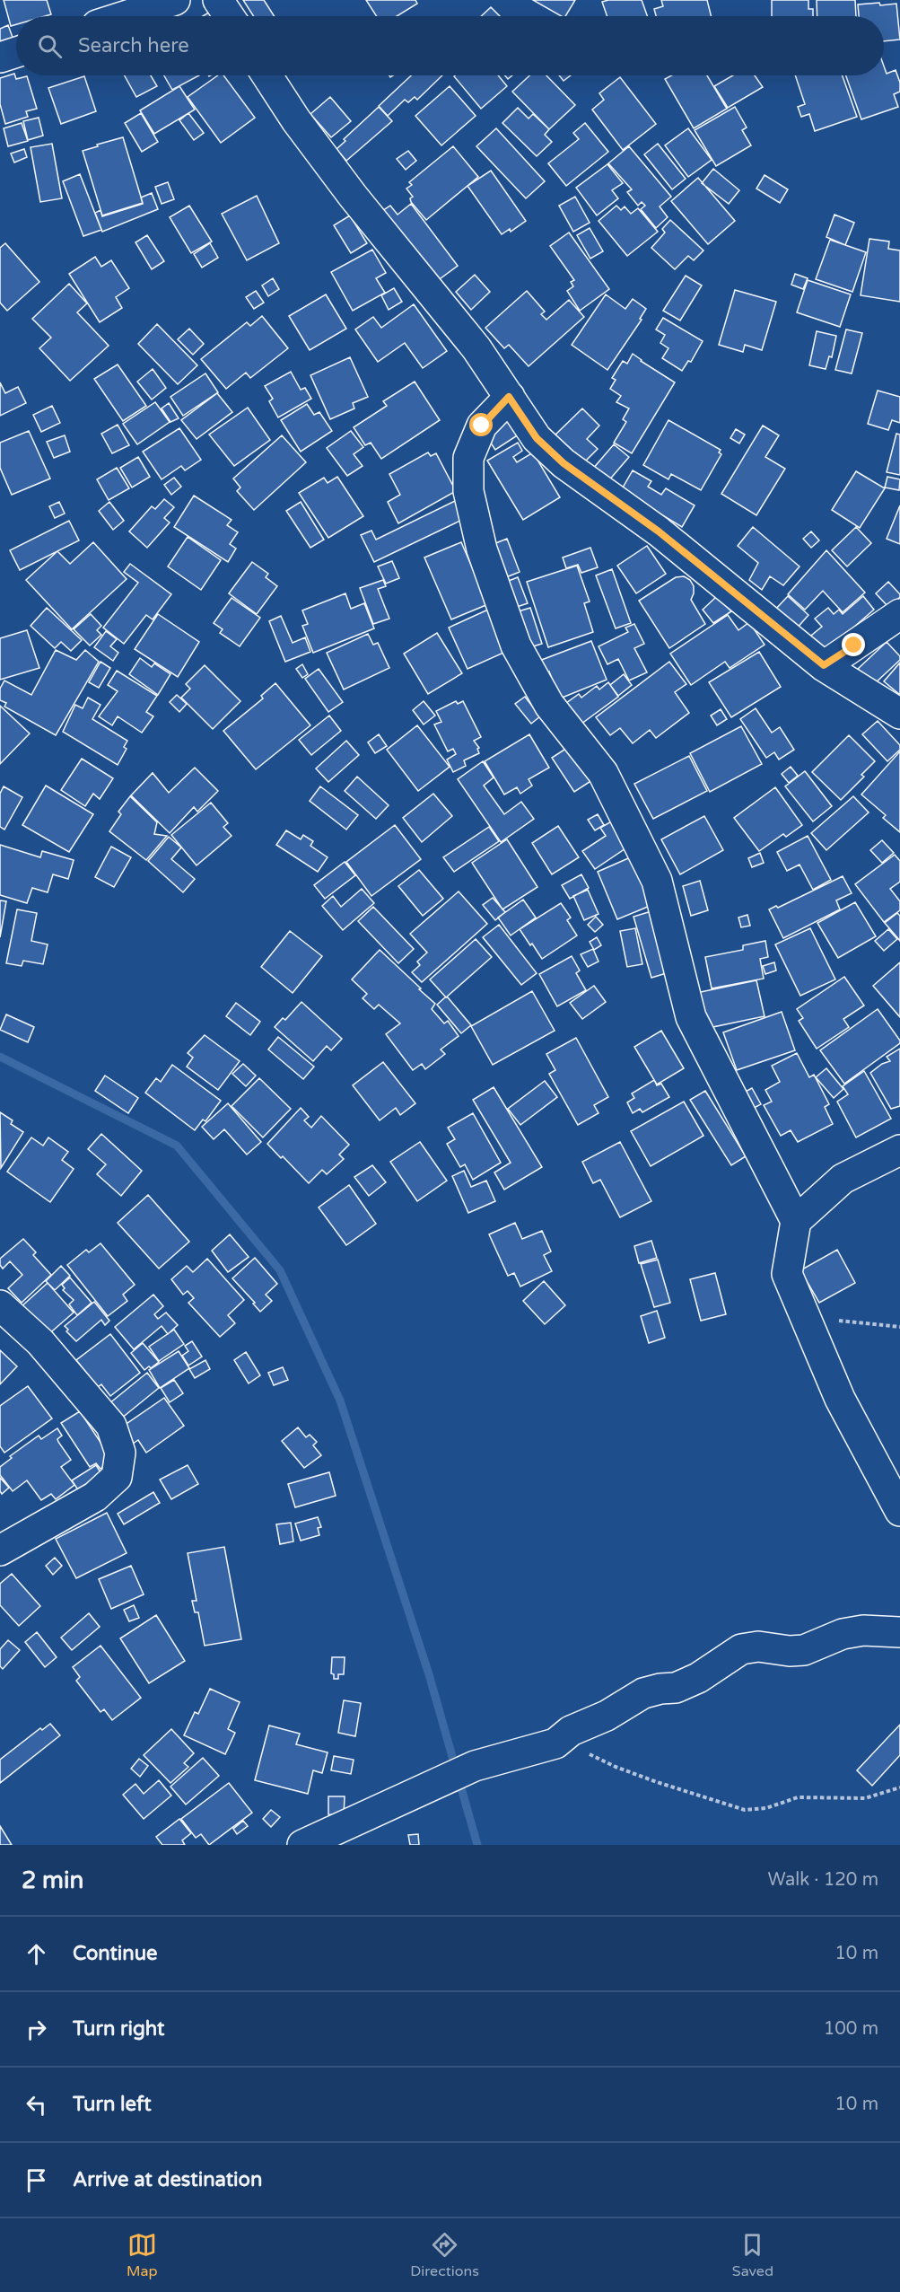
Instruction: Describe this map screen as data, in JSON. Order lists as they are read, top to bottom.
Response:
{
  "page": {
    "search": "Search here",
    "heading": ["2 min", "Walk · 120 m"],
    "list": [
      ["Continue", "10 m"],
      ["Turn right", "100 m"],
      ["Turn left", "10 m"],
      "Arrive at destination"
    ],
    "nav": ["Map", "Directions", "Saved"]
  }
}
